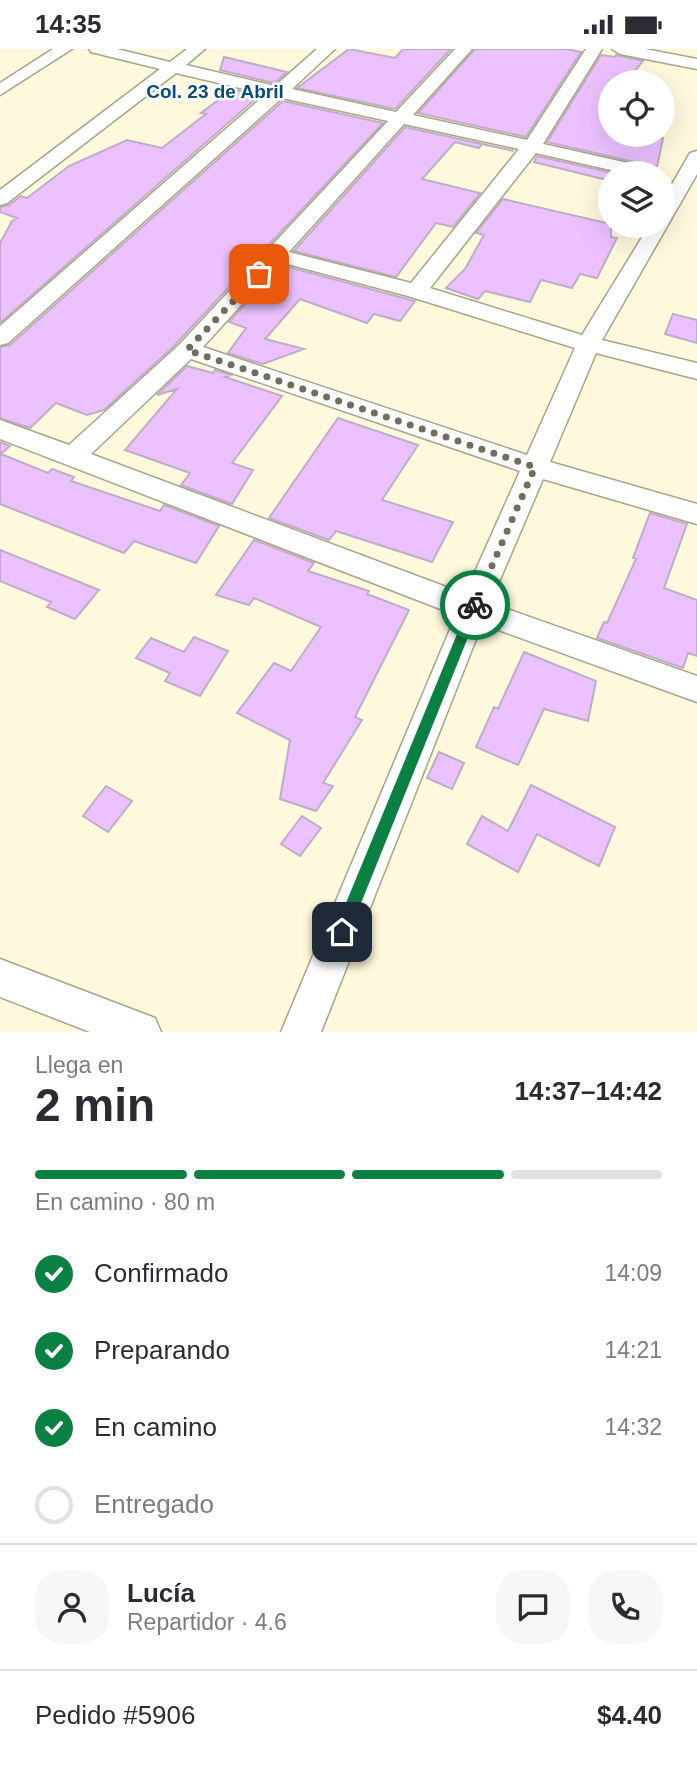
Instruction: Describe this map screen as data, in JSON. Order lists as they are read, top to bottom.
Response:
{
  "districts": ["Col. 23 de Abril"],
  "page": {
    "status": "14:35",
    "heading": ["2 min", "Llega en", "14:37–14:42"],
    "panel": [
      "Lucía",
      "Repartidor · 4.6",
      "Pedido #5906",
      "$4.40"
    ],
    "bar": "En camino · 80 m",
    "list": [
      ["Confirmado", "14:09"],
      ["Preparando", "14:21"],
      ["En camino", "14:32"],
      "Entregado"
    ]
  }
}
